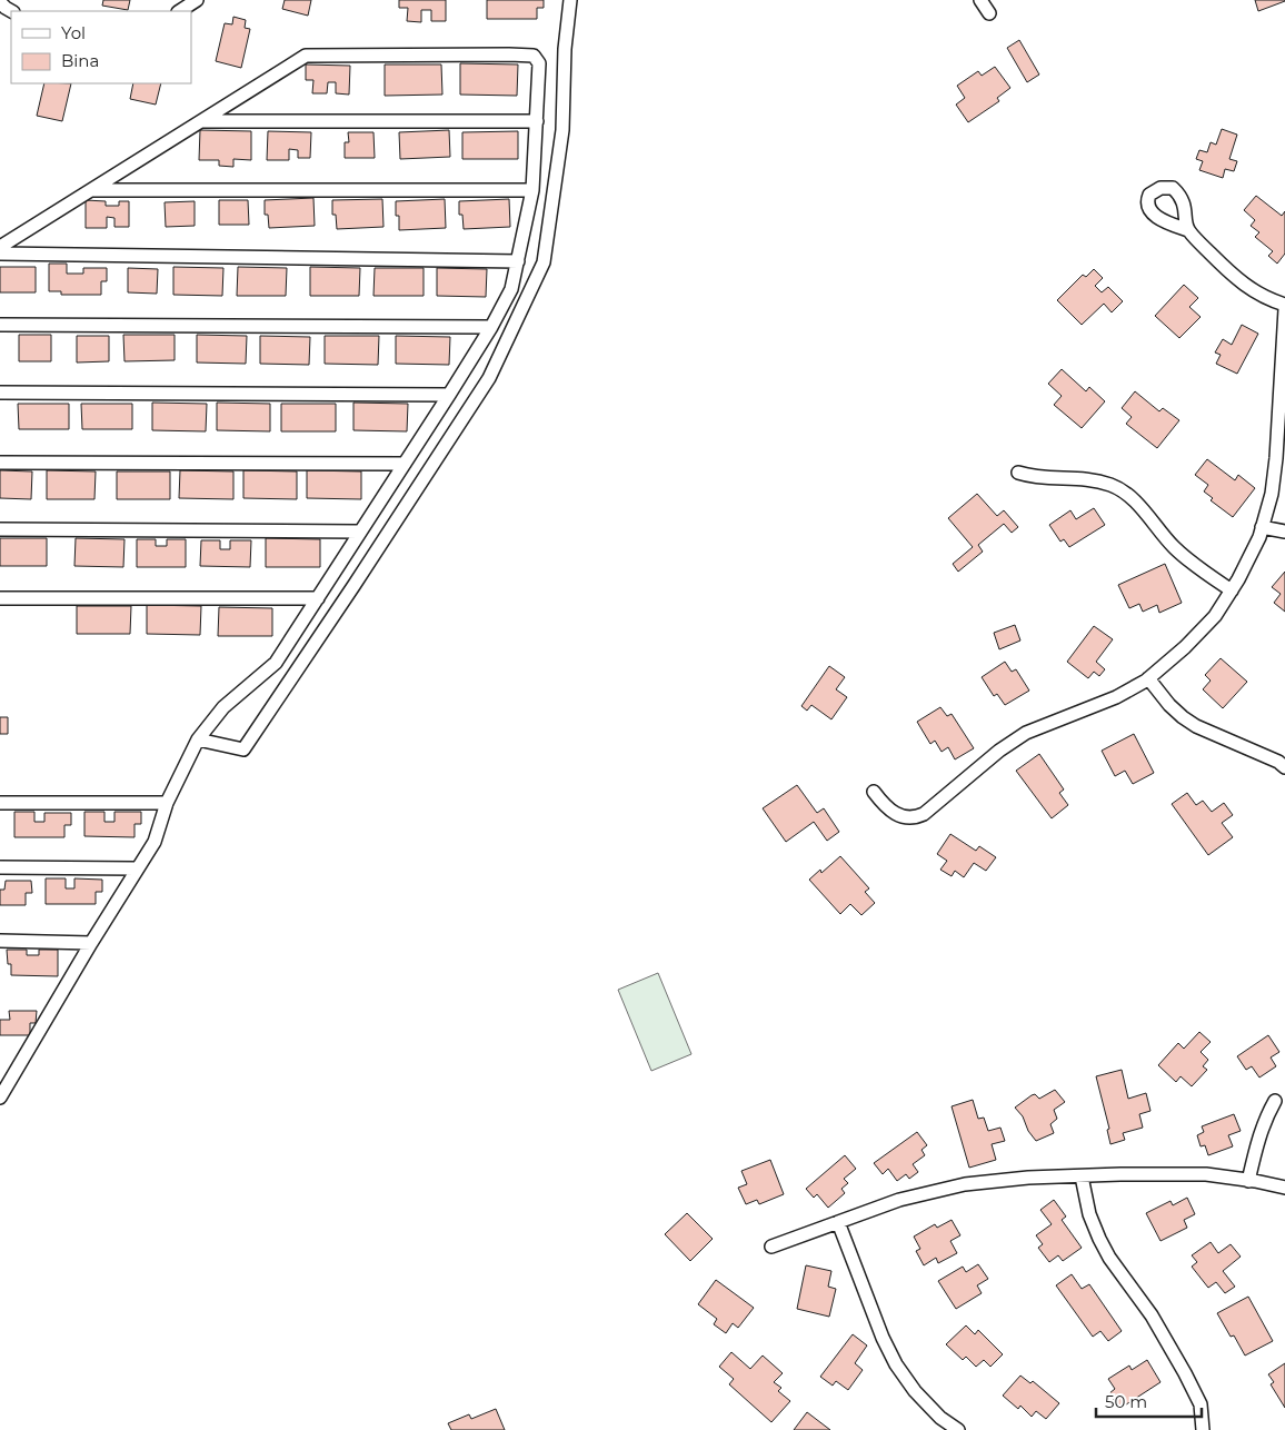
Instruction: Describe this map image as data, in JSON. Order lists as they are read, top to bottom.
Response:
{
  "legend": ["Yol", "Bina"],
  "scale_bar": "50 m"
}
